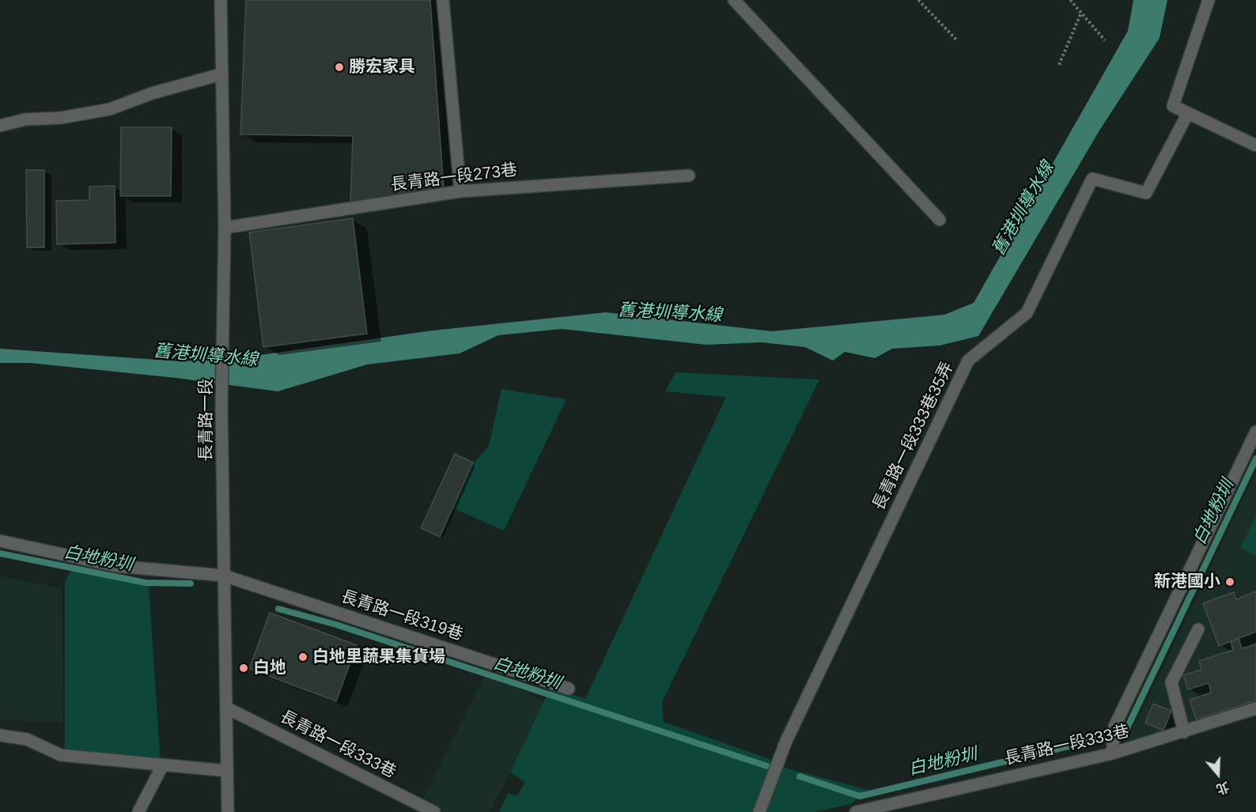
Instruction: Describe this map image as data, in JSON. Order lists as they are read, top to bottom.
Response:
{
  "streets": {
    "street": [
      "長青路一段273巷",
      "長青路一段",
      "長青路一段333巷35弄",
      "長青路一段319巷",
      "長青路一段333巷"
    ]
  },
  "crossings": [
    ["長青路一段273巷", "長青路一段"],
    ["長青路一段", "長青路一段319巷"],
    ["長青路一段", "長青路一段333巷"]
  ],
  "water": ["舊港圳導水線", "白地粉圳"],
  "places": [
    "勝宏家具",
    "新港國小",
    "白地里蔬果集貨場",
    "白地"
  ],
  "north": "bottom"
}
